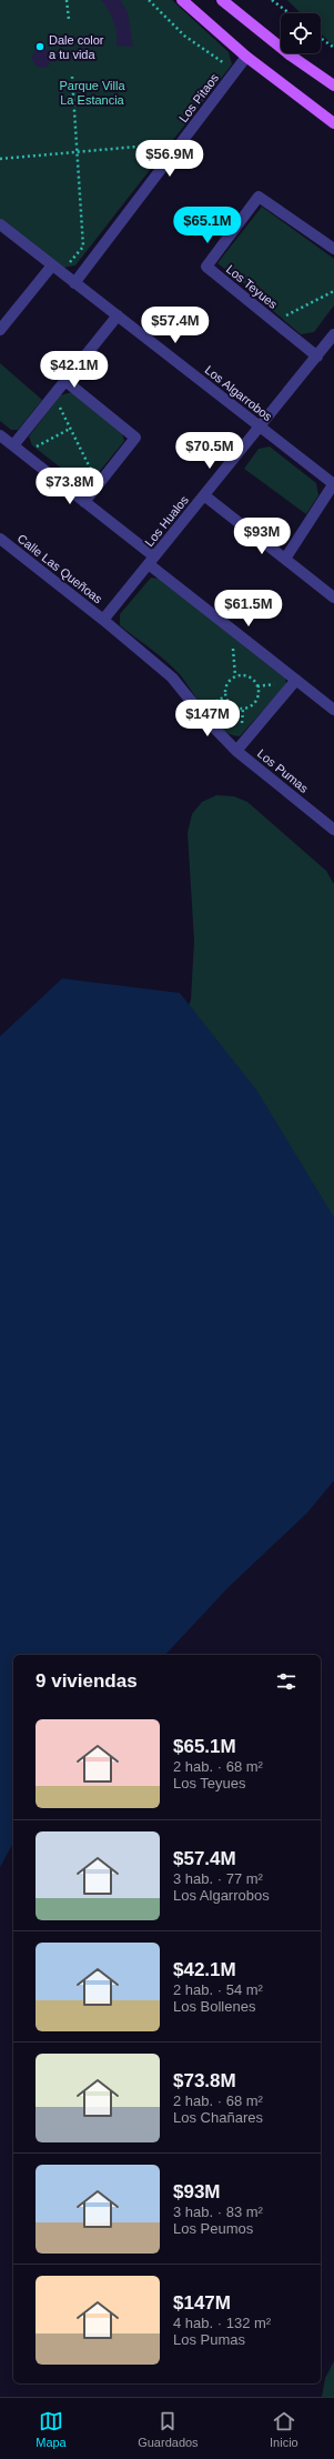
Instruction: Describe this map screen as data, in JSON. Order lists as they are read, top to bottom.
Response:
{
  "streets": {
    "street": [
      "Los Pitaos",
      "Los Teyues",
      "Los Algarrobos",
      "Los Hualos",
      "Calle Las Queñoas",
      "Los Pumas"
    ]
  },
  "crossings": [
    ["Los Pitaos", "Los Algarrobos"],
    ["Los Teyues", "Los Hualos"],
    ["Los Algarrobos", "Los Hualos"],
    ["Los Hualos", "Calle Las Queñoas"],
    ["Los Hualos", "Los Pumas"],
    ["Calle Las Queñoas", "Los Pumas"]
  ],
  "parks": ["Parque Villa La Estancia"],
  "places": ["Dale color a tu vida"],
  "page": {
    "price": [
      "$56.9M",
      "$65.1M",
      "$57.4M",
      "$42.1M",
      "$70.5M",
      "$73.8M",
      "$93M",
      "$61.5M",
      "$147M"
    ],
    "heading": "9 viviendas",
    "list": [
      {
        "name": "$65.1M",
        "note": "2 hab. · 68 m² · Los Teyues"
      },
      {
        "name": "$57.4M",
        "note": "3 hab. · 77 m² · Los Algarrobos"
      },
      {
        "name": "$42.1M",
        "note": "2 hab. · 54 m² · Los Bollenes"
      },
      {
        "name": "$73.8M",
        "note": "2 hab. · 68 m² · Los Chañares"
      },
      {
        "name": "$93M",
        "note": "3 hab. · 83 m² · Los Peumos"
      },
      {
        "name": "$147M",
        "note": "4 hab. · 132 m² · Los Pumas"
      }
    ],
    "tabs": ["Mapa", "Guardados", "Inicio"]
  }
}
